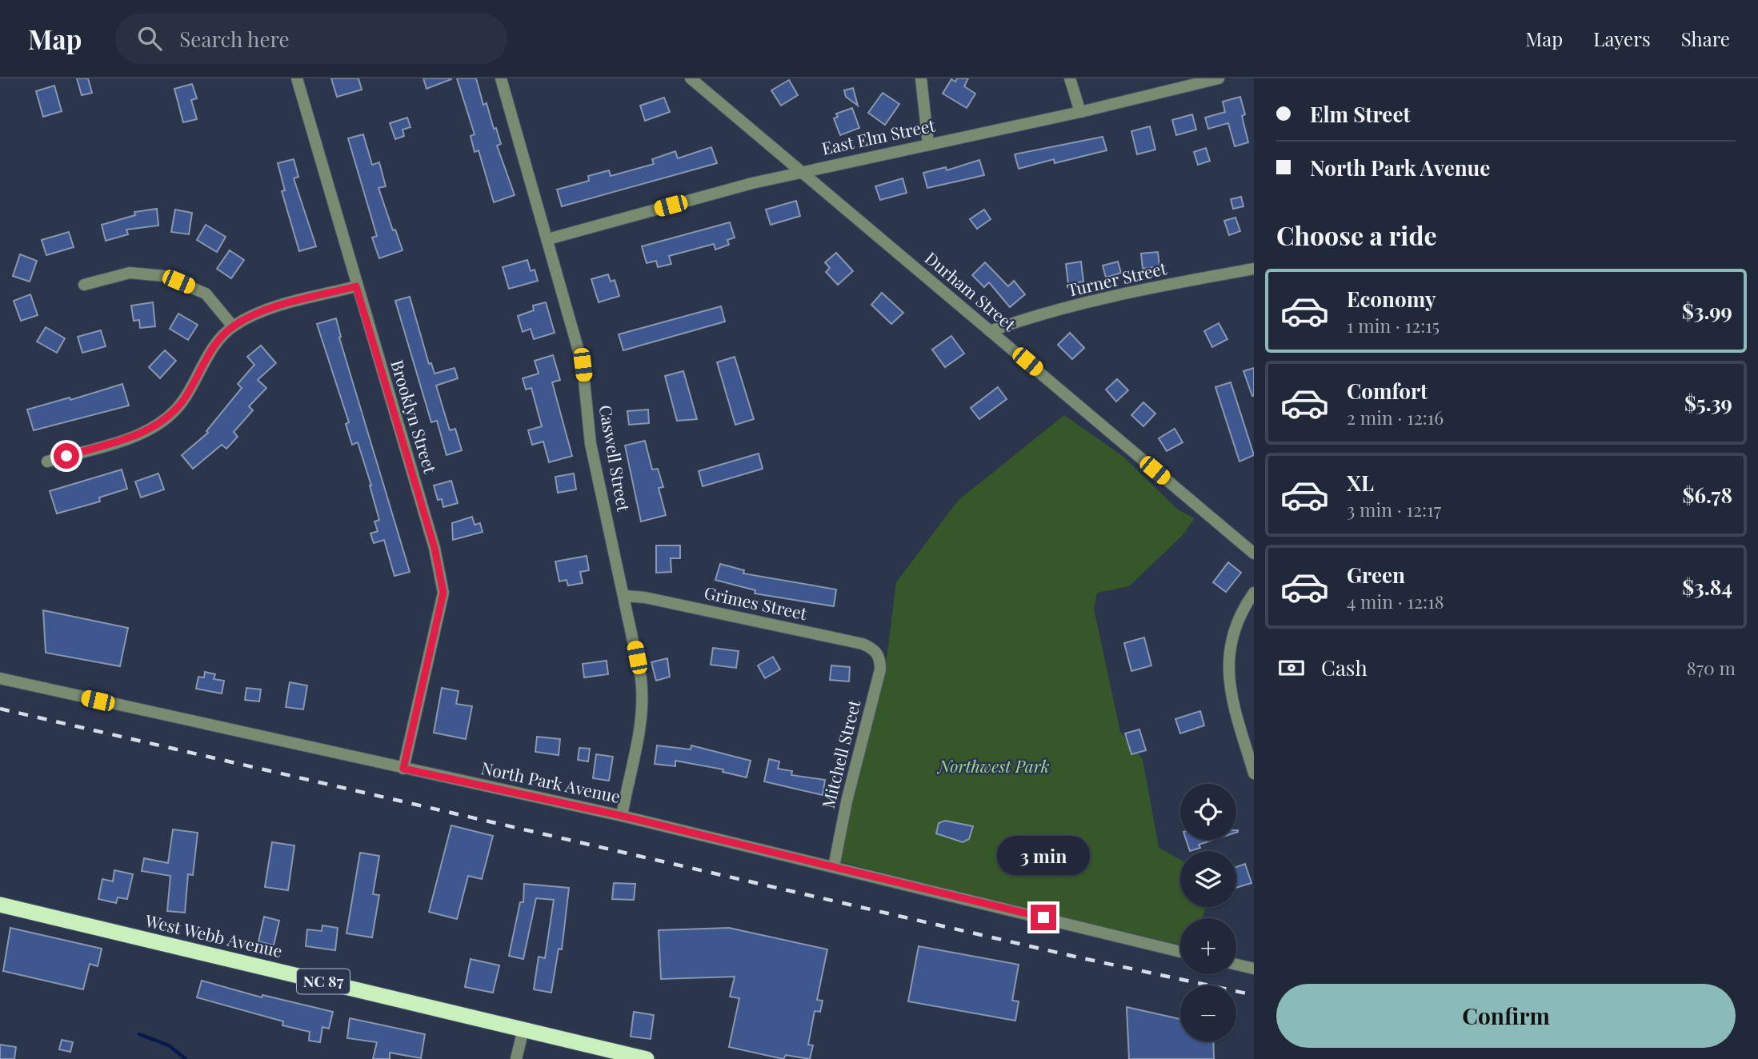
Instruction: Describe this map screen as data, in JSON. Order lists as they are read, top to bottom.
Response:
{
  "streets": {
    "highway": ["West Webb Avenue", "NC 87"],
    "street": [
      "East Elm Street",
      "Turner Street",
      "Durham Street",
      "Brooklyn Street",
      "Caswell Street",
      "Grimes Street",
      "Mitchell Street",
      "North Park Avenue"
    ]
  },
  "crossings": [
    ["East Elm Street", "Durham Street"],
    ["East Elm Street", "Caswell Street"],
    ["Turner Street", "Durham Street"],
    ["Brooklyn Street", "North Park Avenue"],
    ["Caswell Street", "Grimes Street"],
    ["Caswell Street", "North Park Avenue"],
    ["Grimes Street", "Mitchell Street"],
    ["Mitchell Street", "North Park Avenue"]
  ],
  "parks": ["Northwest Park"],
  "page": {
    "header": "Map",
    "search": "Search here",
    "nav": ["Map", "Layers", "Share"],
    "banner": ["Elm Street", "North Park Avenue"],
    "heading": "Choose a ride",
    "list": [
      {
        "name": "Economy",
        "note": "1 min · 12:15",
        "value": "$3.99"
      },
      {
        "name": "Comfort",
        "note": "2 min · 12:16",
        "value": "$5.39"
      },
      {
        "name": "XL",
        "note": "3 min · 12:17",
        "value": "$6.78"
      },
      {
        "name": "Green",
        "note": "4 min · 12:18",
        "value": "$3.84"
      }
    ],
    "pay": ["Cash", "870 m"],
    "map_buttons": ["+", "−"],
    "bubble": "3 min",
    "buttons": "Confirm"
  }
}
